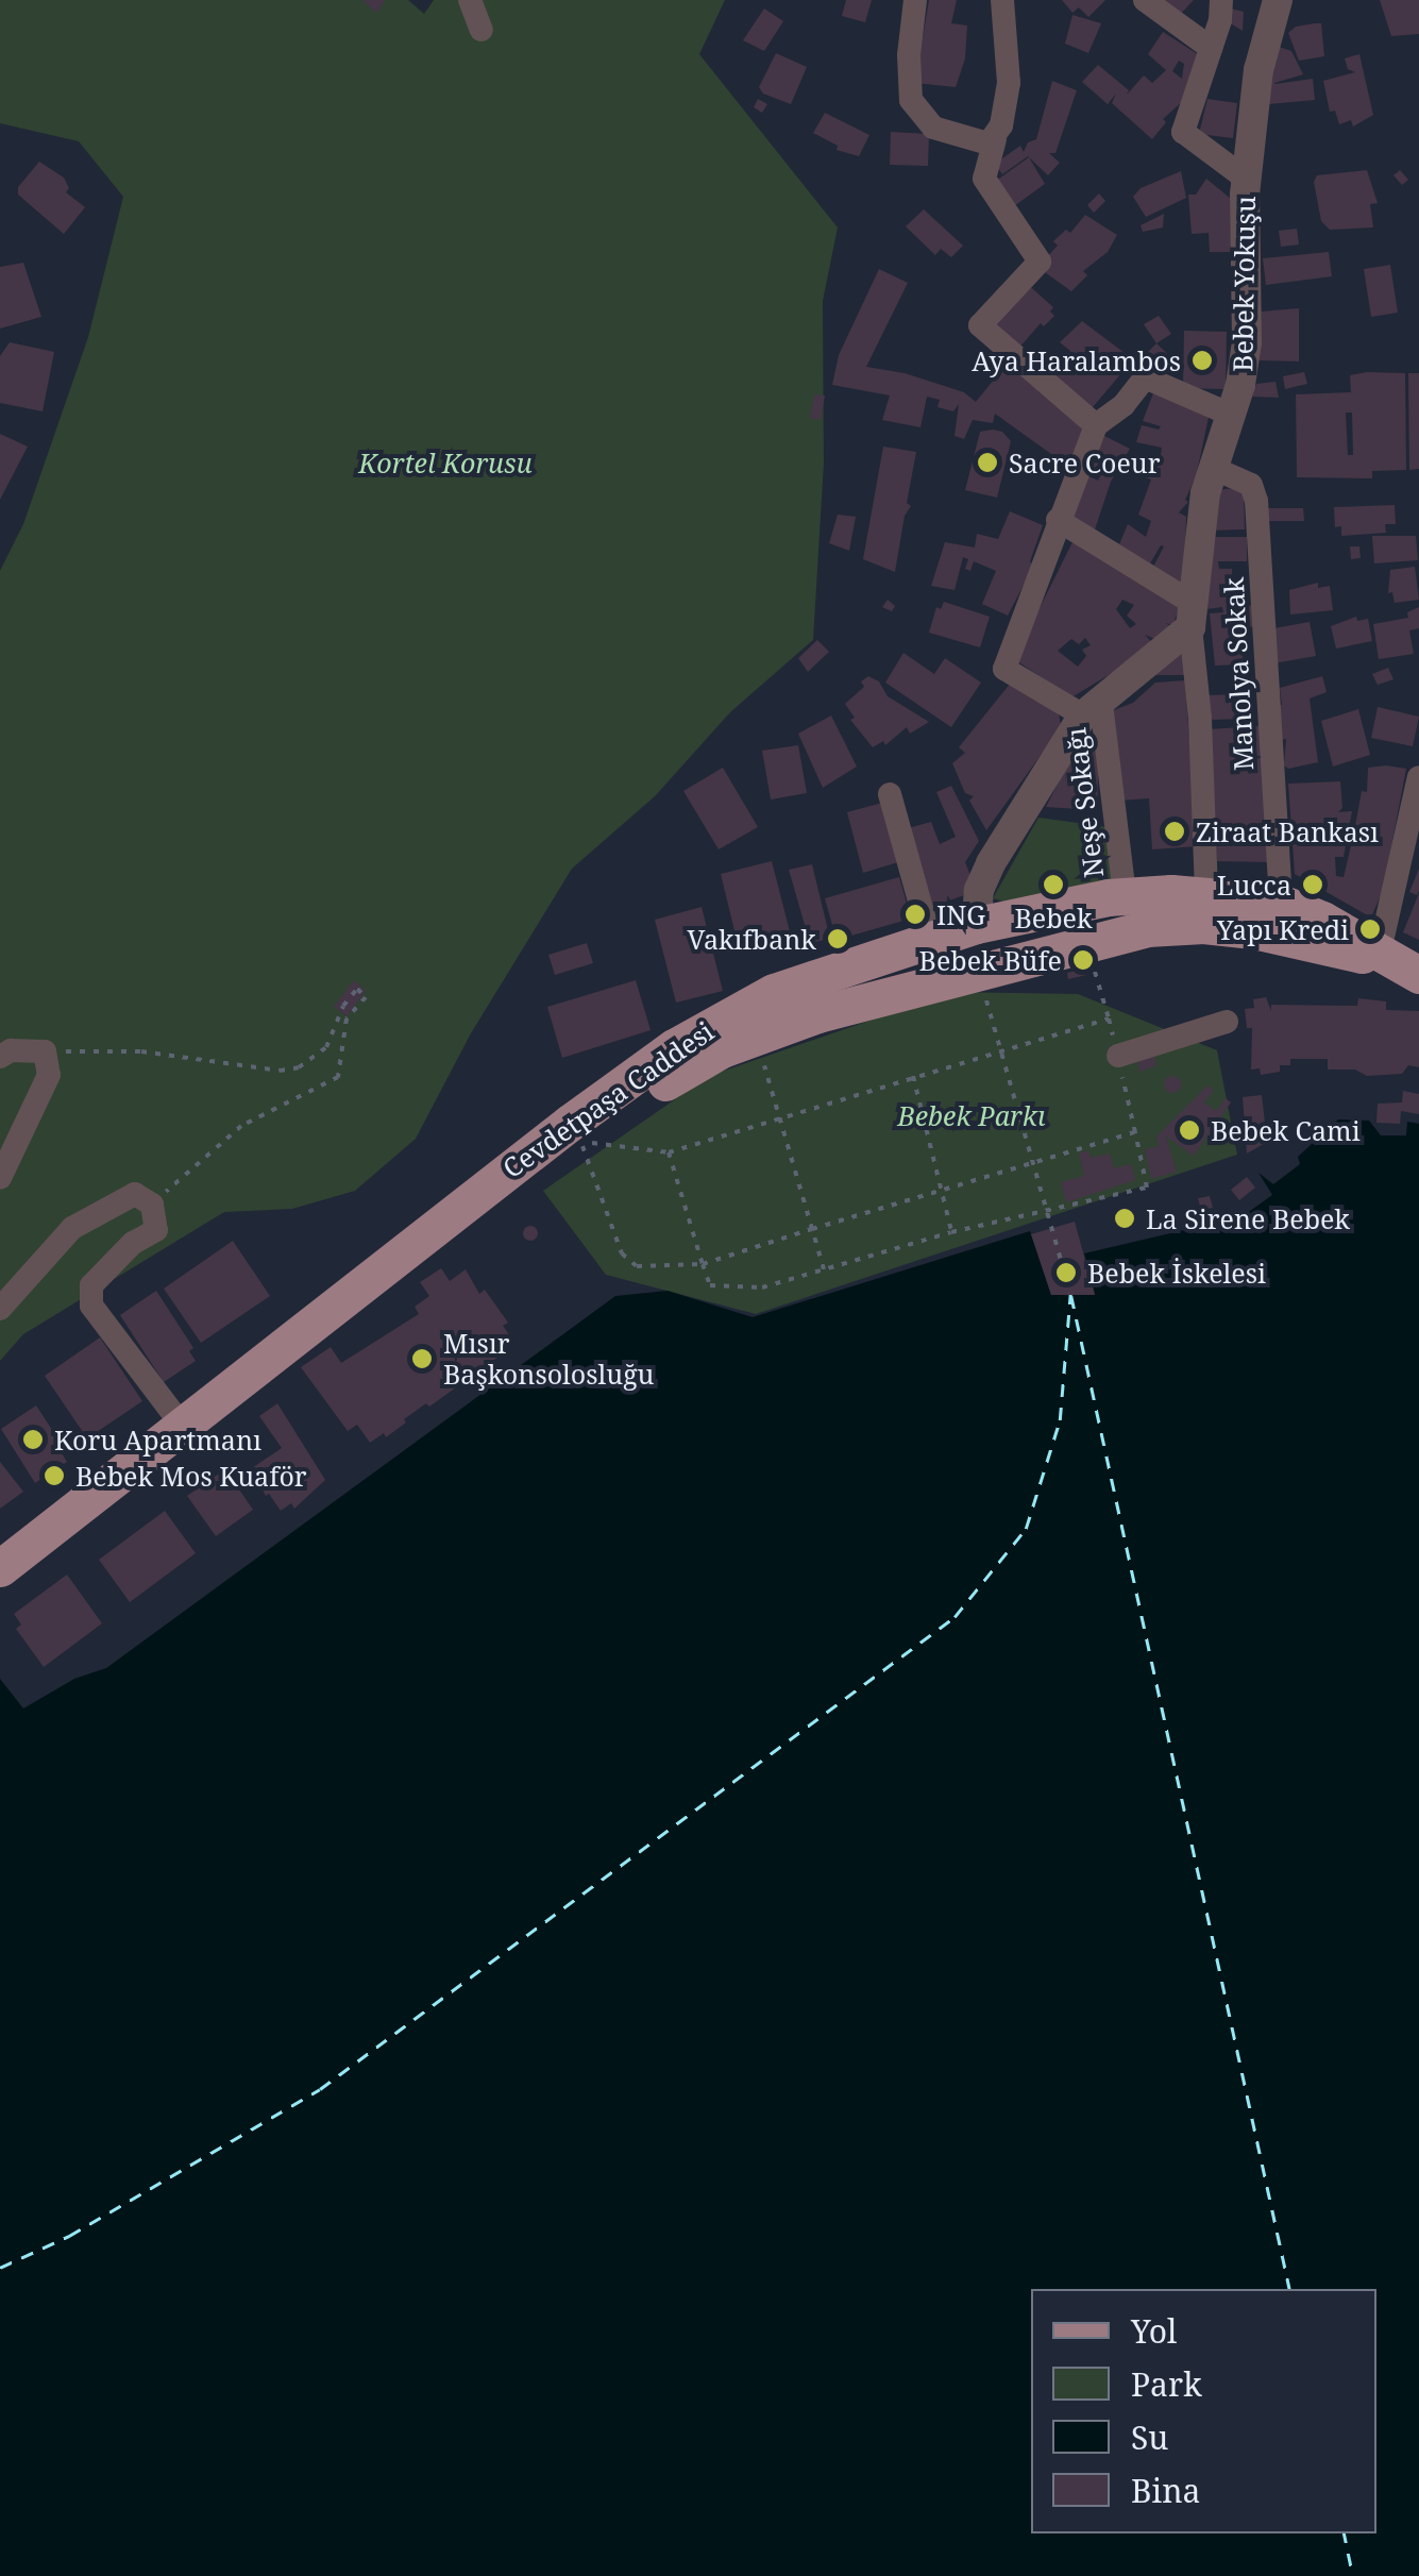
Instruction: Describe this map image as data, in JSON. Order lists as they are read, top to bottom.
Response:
{
  "streets": {
    "main road": ["Cevdetpaşa Caddesi"],
    "street": ["Bebek Yokuşu", "Manolya Sokak", "Neşe Sokağı"]
  },
  "crossings": [
    ["Bebek Yokuşu", "Manolya Sokak"],
    ["Manolya Sokak", "Cevdetpaşa Caddesi"],
    ["Neşe Sokağı", "Cevdetpaşa Caddesi"]
  ],
  "parks": ["Kortel Korusu", "Bebek Parkı"],
  "places": [
    "Aya Haralambos",
    "Sacre Coeur",
    "Ziraat Bankası",
    "Bebek",
    "Lucca",
    "ING",
    "Yapı Kredi",
    "Vakıfbank",
    "Bebek Büfe",
    "Bebek Cami",
    "La Sirene Bebek",
    "Bebek İskelesi",
    "Mısır Başkonsolosluğu",
    "Koru Apartmanı",
    "Bebek Mos Kuaför"
  ],
  "legend": [
    "Yol",
    "Park",
    "Su",
    "Bina"
  ]
}
